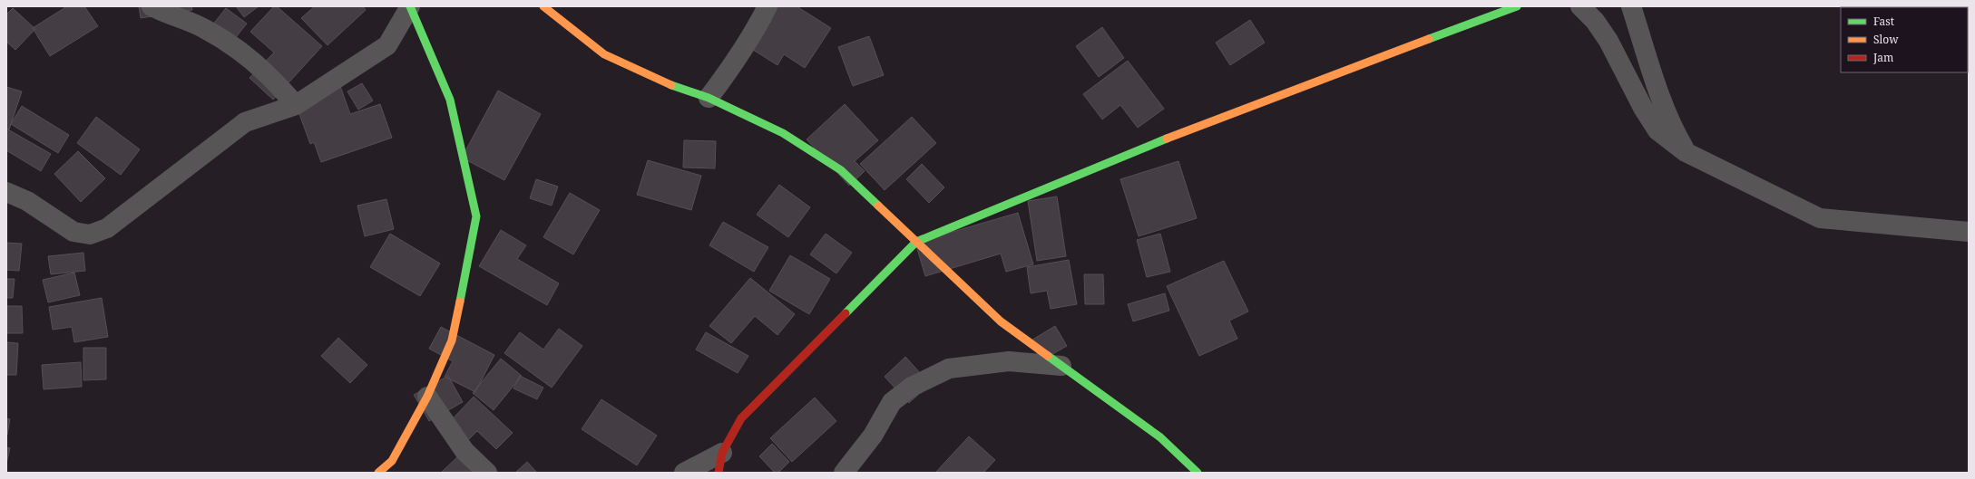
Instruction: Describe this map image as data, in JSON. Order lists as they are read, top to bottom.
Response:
{
  "legend": ["Fast", "Slow", "Jam"]
}
